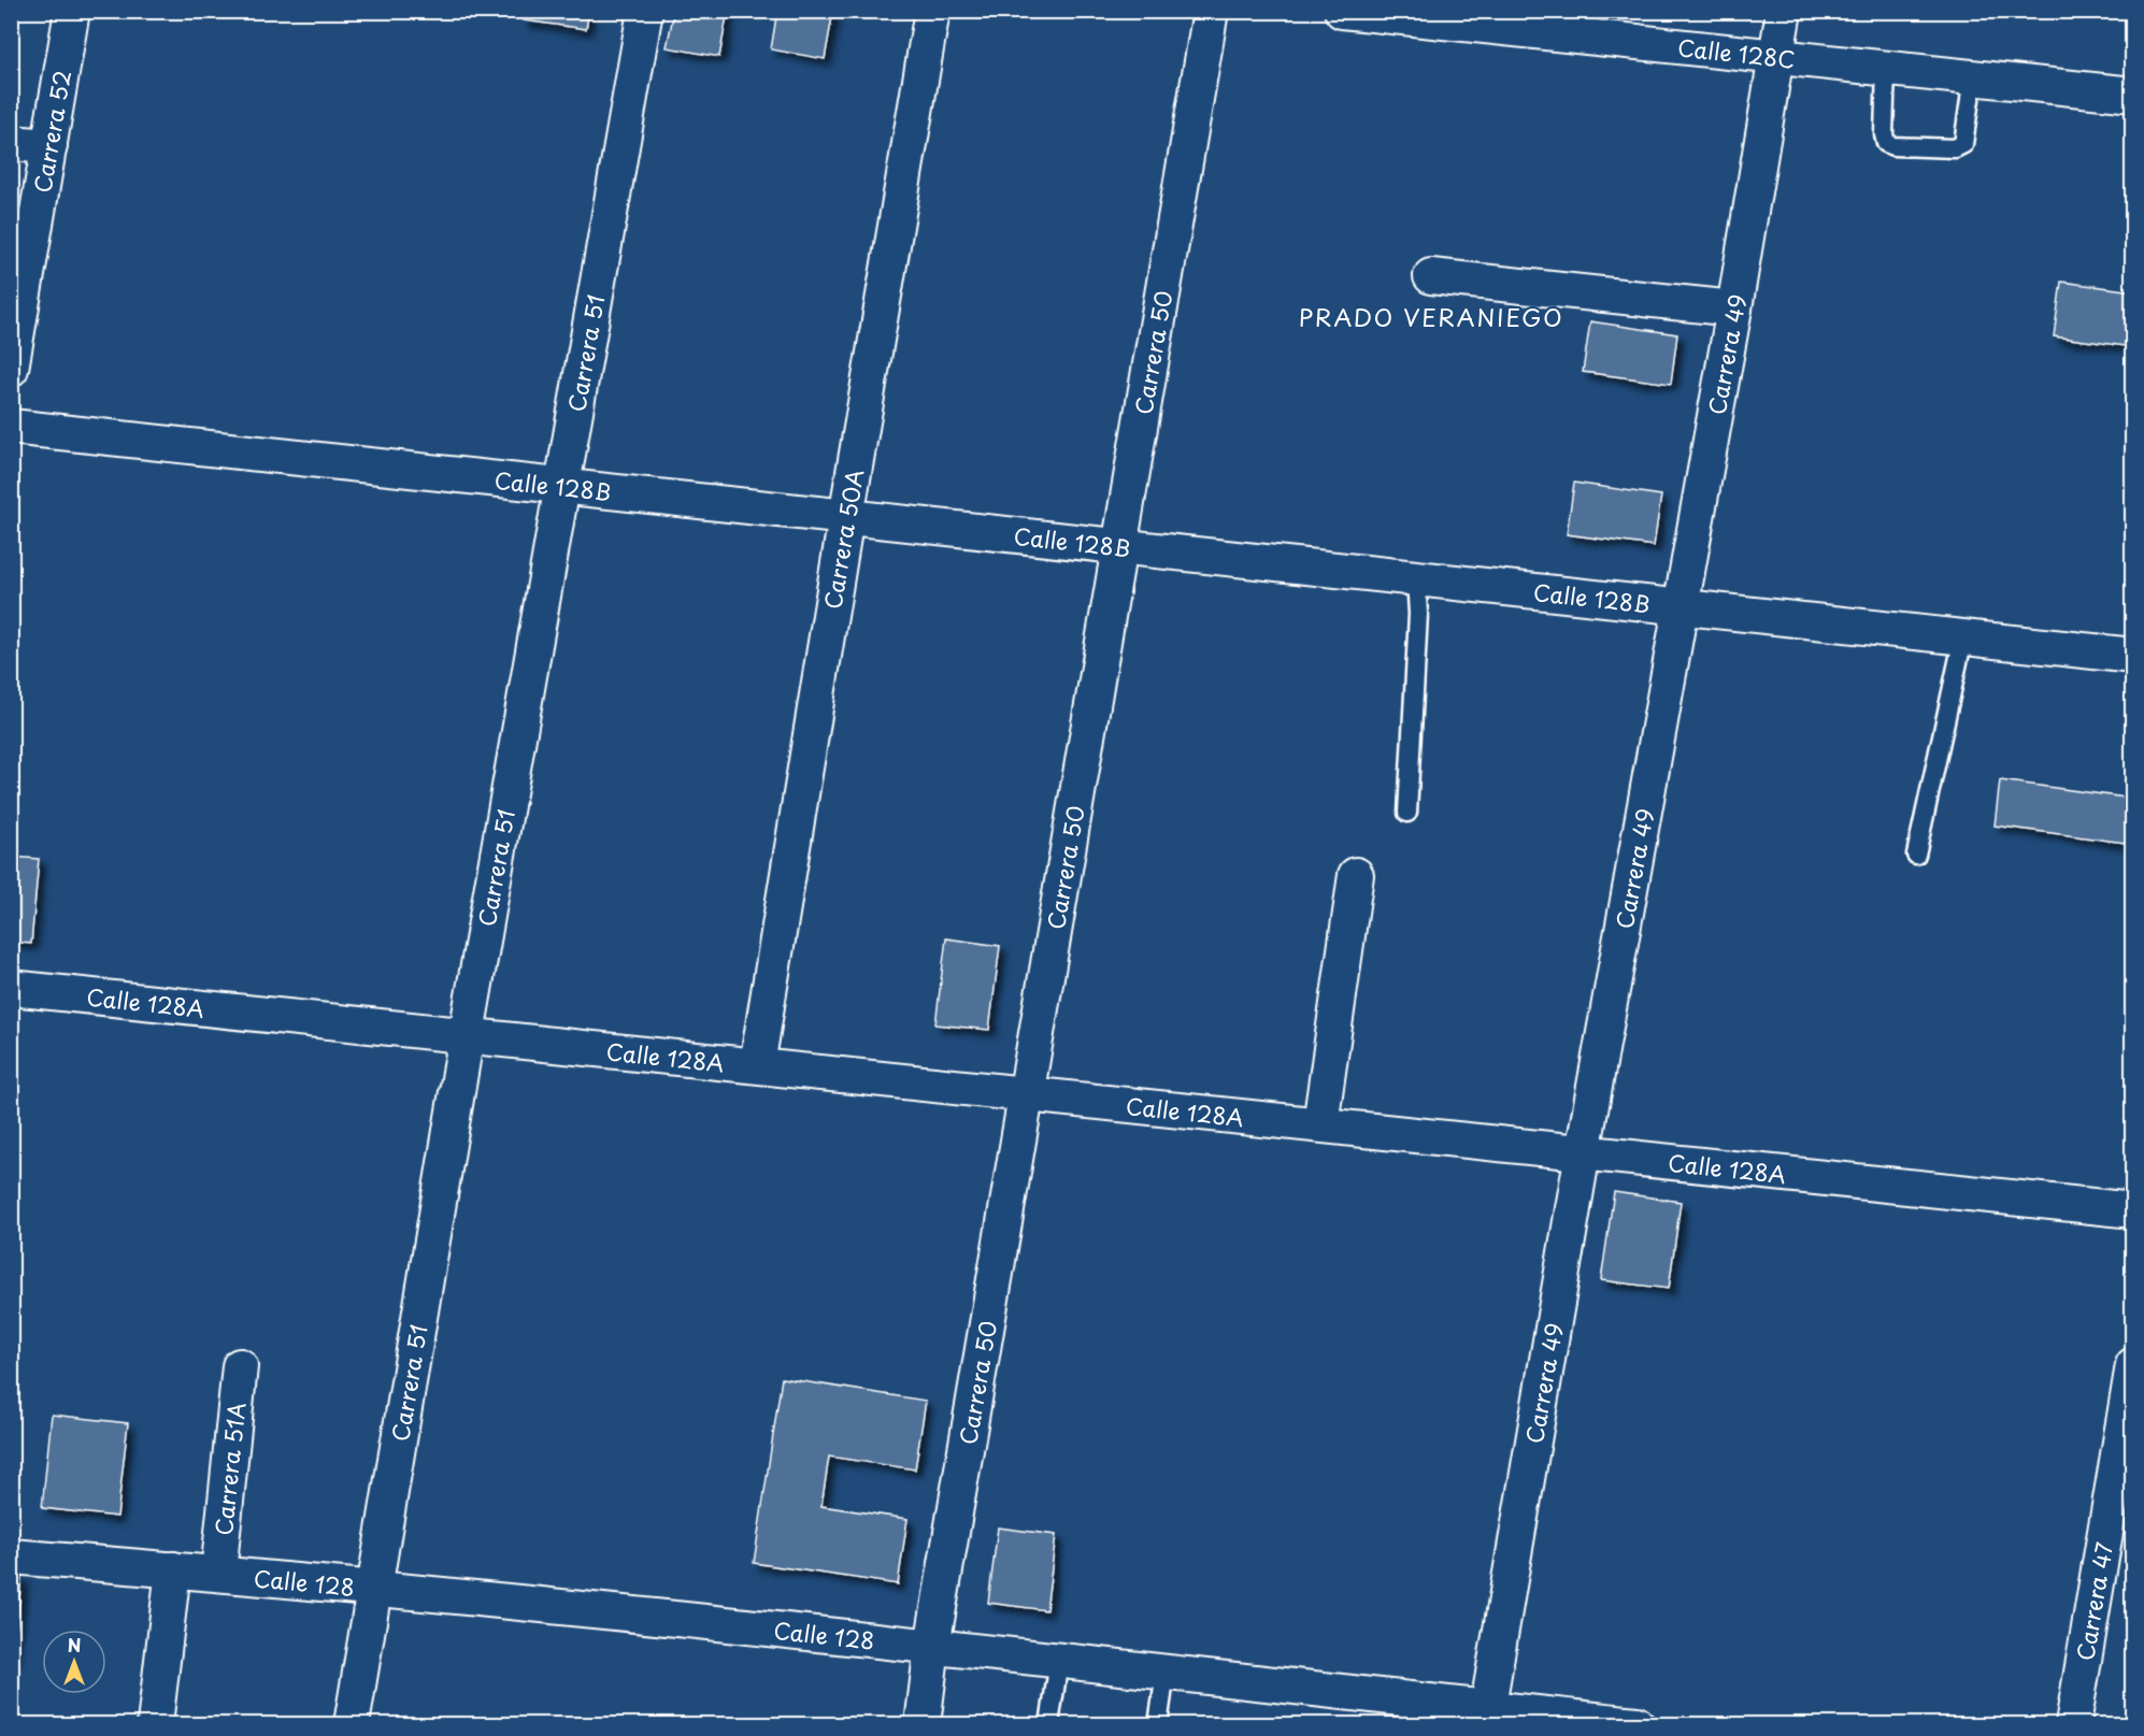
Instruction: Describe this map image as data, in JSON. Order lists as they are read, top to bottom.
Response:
{
  "streets": {
    "street": [
      "Calle 128C",
      "Carrera 52",
      "Carrera 51",
      "Carrera 50",
      "Carrera 49",
      "Calle 128B",
      "Carrera 50A",
      "Calle 128A",
      "Carrera 51A",
      "Calle 128",
      "Carrera 47"
    ]
  },
  "crossings": [
    ["Calle 128C", "Carrera 49"],
    ["Carrera 51", "Calle 128B"],
    ["Carrera 51", "Calle 128A"],
    ["Carrera 51", "Calle 128"],
    ["Carrera 50", "Calle 128B"],
    ["Carrera 50", "Calle 128A"],
    ["Carrera 50", "Calle 128"],
    ["Carrera 49", "Calle 128B"],
    ["Carrera 49", "Calle 128A"],
    ["Carrera 49", "Calle 128"],
    ["Calle 128B", "Carrera 50A"],
    ["Carrera 50A", "Calle 128A"],
    ["Carrera 51A", "Calle 128"]
  ],
  "districts": ["PRADO VERANIEGO"],
  "north": "top"
}
